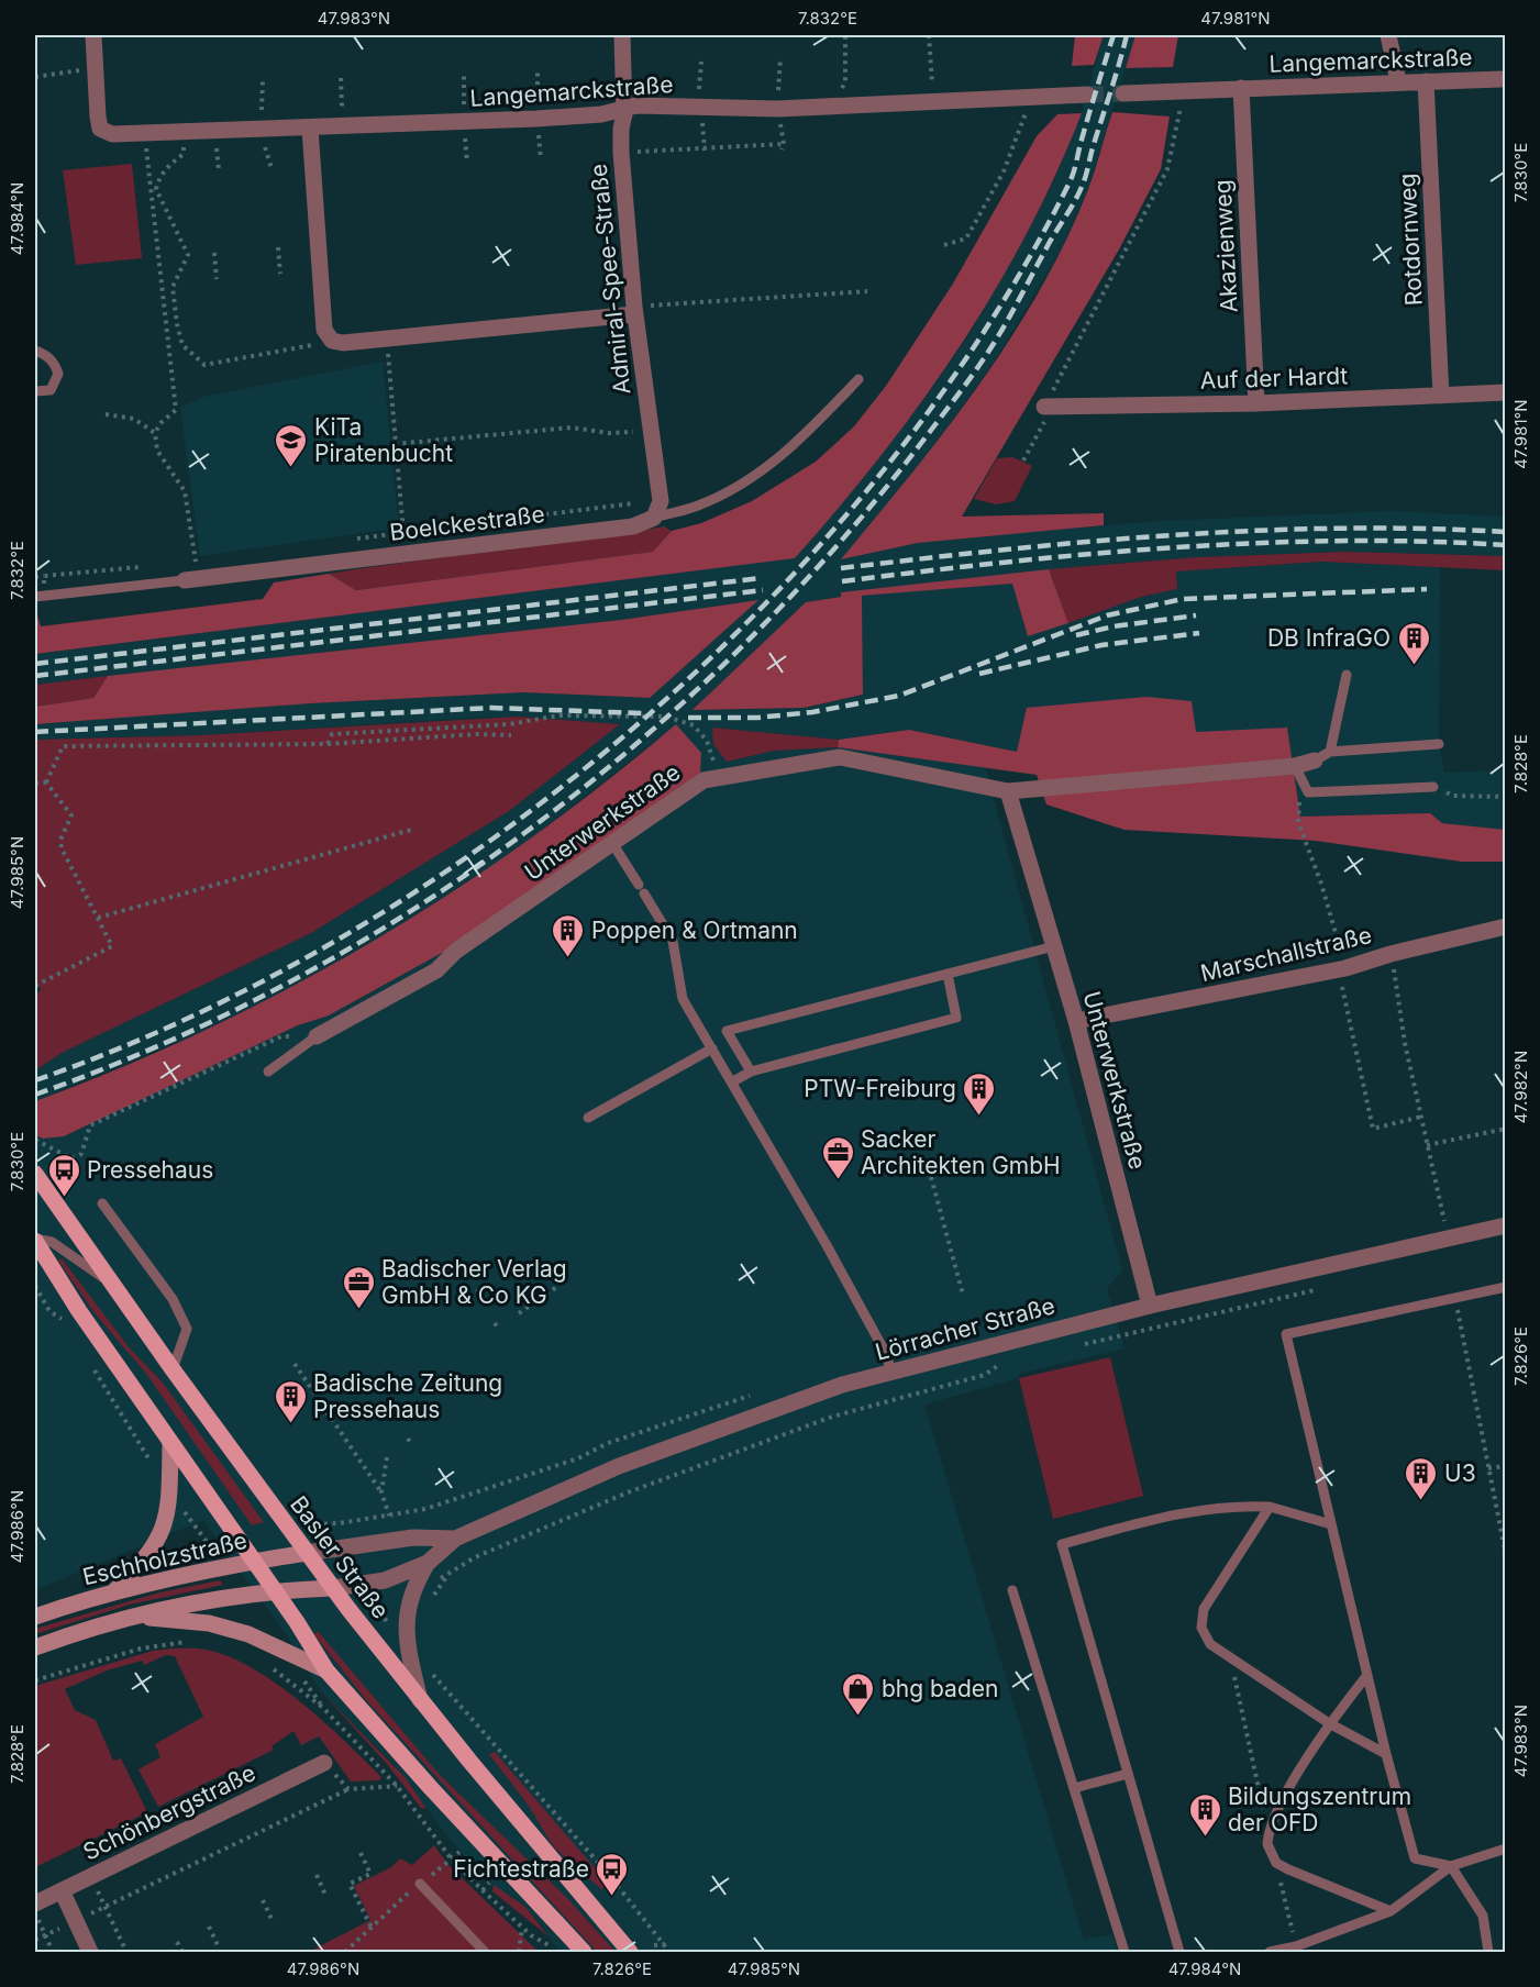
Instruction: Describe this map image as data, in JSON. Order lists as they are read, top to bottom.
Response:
{
  "streets": {
    "main road": ["Lörracher Straße", "Basler Straße", "Eschholzstraße"],
    "street": [
      "Langemarckstraße",
      "Rotdornweg",
      "Akazienweg",
      "Admiral-Spee-Straße",
      "Auf der Hardt",
      "Boelckestraße",
      "Unterwerkstraße",
      "Marschallstraße",
      "Schönbergstraße"
    ]
  },
  "crossings": [
    ["Langemarckstraße", "Rotdornweg"],
    ["Langemarckstraße", "Akazienweg"],
    ["Langemarckstraße", "Admiral-Spee-Straße"],
    ["Rotdornweg", "Auf der Hardt"],
    ["Akazienweg", "Auf der Hardt"],
    ["Admiral-Spee-Straße", "Boelckestraße"],
    ["Unterwerkstraße", "Marschallstraße"],
    ["Unterwerkstraße", "Lörracher Straße"],
    ["Lörracher Straße", "Basler Straße"],
    ["Lörracher Straße", "Eschholzstraße"],
    ["Basler Straße", "Eschholzstraße"]
  ],
  "places": {
    "school or university": ["KiTa Piratenbucht"],
    "building": [
      "DB InfraGO",
      "Poppen & Ortmann",
      "PTW-Freiburg",
      "Badische Zeitung Pressehaus",
      "U3",
      "Bildungszentrum der OFD"
    ],
    "office": ["Sacker Architekten GmbH", "Badischer Verlag GmbH & Co KG"],
    "bus stop": ["Pressehaus", "Fichtestraße"],
    "shop": ["bhg baden"]
  },
  "coordinates": [
    "47.983°N",
    "7.832°E",
    "47.981°N",
    "7.830°E",
    "47.984°N",
    "7.828°E",
    "47.985°N",
    "47.982°N",
    "7.826°E",
    "47.986°N"
  ]
}
